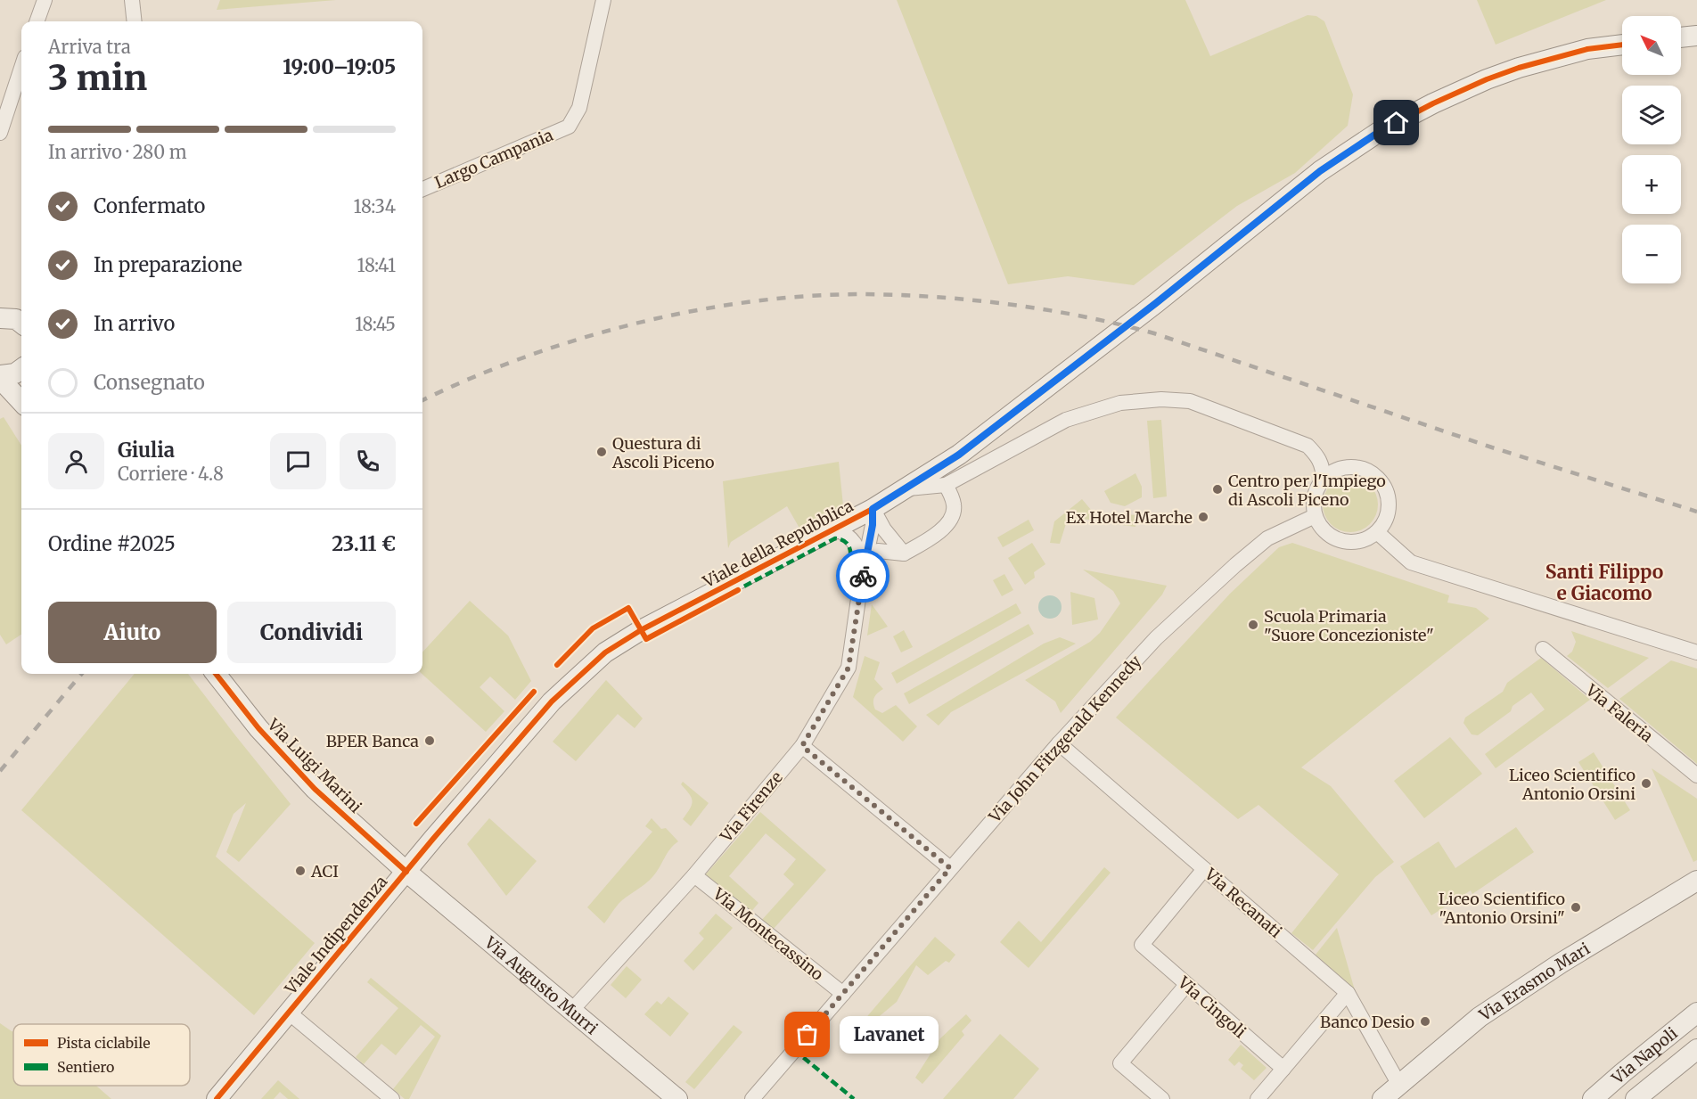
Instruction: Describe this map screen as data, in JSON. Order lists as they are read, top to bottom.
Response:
{
  "streets": {
    "street": [
      "Largo Campania",
      "Viale della Repubblica",
      "Via Faleria",
      "Via John Fitzgerald Kennedy",
      "Via Luigi Marini",
      "Via Firenze",
      "Via Recanati",
      "Via Montecassino",
      "Viale Indipendenza",
      "Via Erasmo Mari",
      "Via Augusto Murri",
      "Via Cingoli",
      "Via Napoli"
    ]
  },
  "crossings": [
    ["Viale della Repubblica", "Via Firenze"],
    ["Viale della Repubblica", "Viale Indipendenza"],
    ["Via John Fitzgerald Kennedy", "Via Recanati"],
    ["Via John Fitzgerald Kennedy", "Via Montecassino"],
    ["Via Luigi Marini", "Viale Indipendenza"],
    ["Via Luigi Marini", "Via Augusto Murri"],
    ["Via Firenze", "Via Montecassino"],
    ["Via Firenze", "Via Augusto Murri"],
    ["Via Recanati", "Via Erasmo Mari"],
    ["Via Recanati", "Via Cingoli"],
    ["Viale Indipendenza", "Via Augusto Murri"]
  ],
  "districts": ["Santi Filippo e Giacomo"],
  "places": [
    "Questura di Ascoli Piceno",
    "Centro per l'Impiego di Ascoli Piceno",
    "Ex Hotel Marche",
    "Scuola Primaria \"Suore Concezioniste\"",
    "BPER Banca",
    "Liceo Scientifico Antonio Orsini",
    "ACI",
    "Liceo Scientifico \"Antonio Orsini\"",
    "Banco Desio",
    "Lavanet"
  ],
  "legend": ["Pista ciclabile", "Sentiero"],
  "north": "top left",
  "page": {
    "map_buttons": ["+", "−"],
    "heading": ["3 min", "Arriva tra", "19:00–19:05"],
    "panel": [
      "Giulia",
      "Corriere · 4.8",
      "Ordine #2025",
      "23.11 €"
    ],
    "bar": "In arrivo · 280 m",
    "list": [
      ["Confermato", "18:34"],
      ["In preparazione", "18:41"],
      ["In arrivo", "18:45"],
      "Consegnato"
    ],
    "buttons": ["Aiuto", "Condividi"],
    "bubble": "Lavanet"
  }
}
